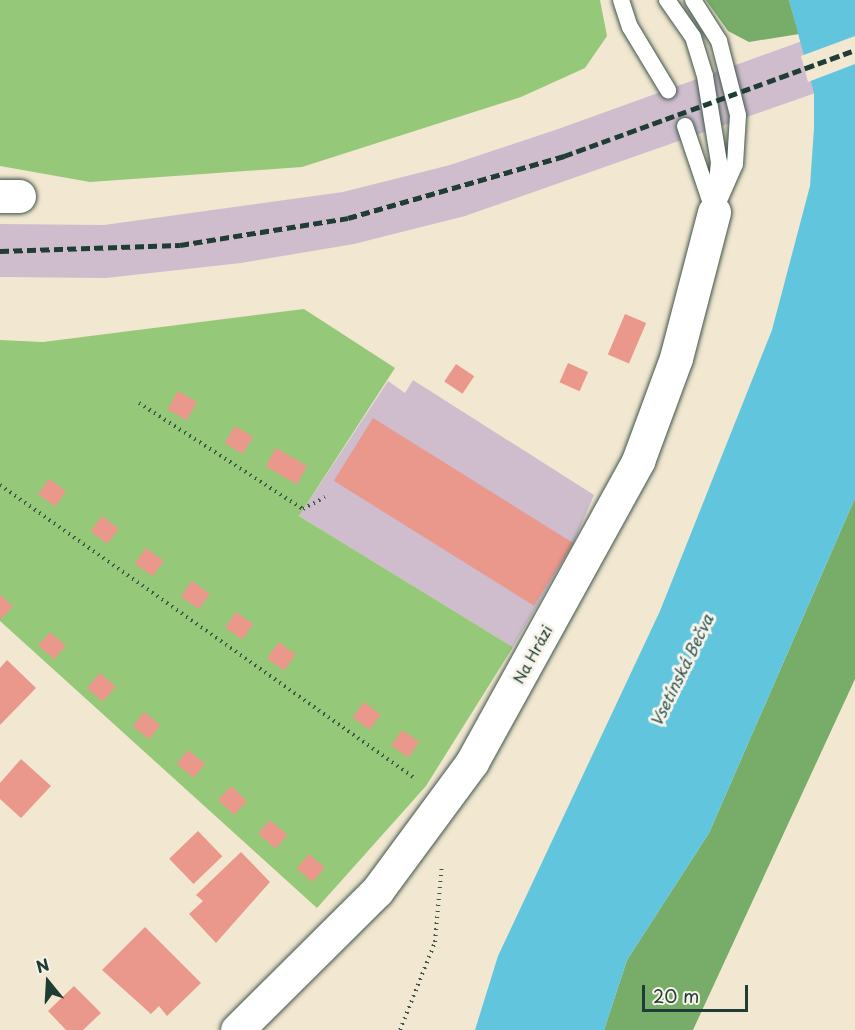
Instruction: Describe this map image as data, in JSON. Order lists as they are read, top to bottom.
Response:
{
  "streets": {
    "street": ["Na Hrázi"]
  },
  "water": ["Vsetínská Bečva"],
  "scale_bar": "20 m",
  "north": "top"
}
